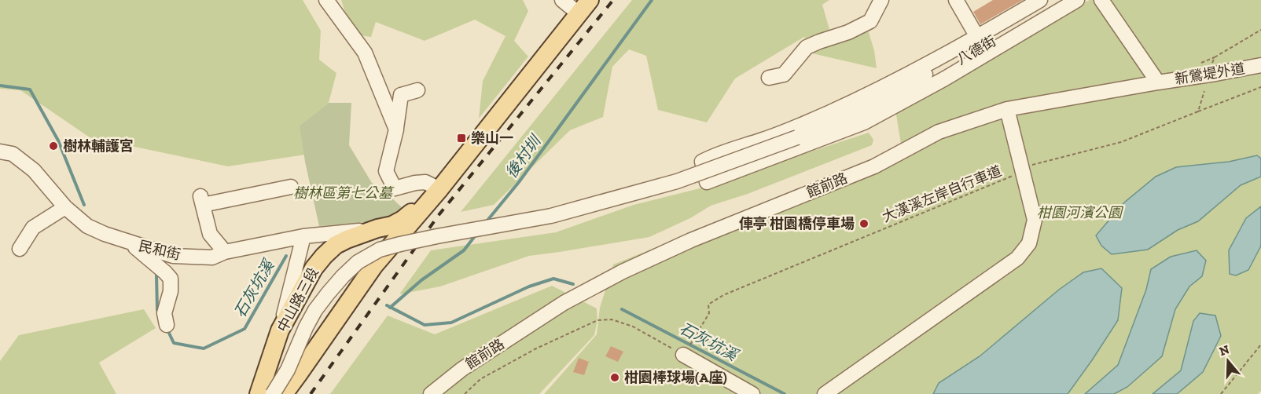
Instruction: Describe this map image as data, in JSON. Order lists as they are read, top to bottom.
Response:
{
  "streets": {
    "main road": ["中山路三段"],
    "street": [
      "八德街",
      "新鶯堤外道",
      "館前路",
      "民和街"
    ],
    "path": ["大漢溪左岸自行車道"]
  },
  "crossings": [
    ["新鶯堤外道", "館前路"],
    ["民和街", "中山路三段"]
  ],
  "water": ["後村圳", "石灰坑溪"],
  "parks": ["樹林區第七公墓", "柑園河濱公園"],
  "places": {
    "transit": ["樂山一"],
    "other": ["樹林輔護宮", "俥亭 柑園橋停車場", "柑園棒球場(A座)"]
  },
  "north": "top"
}
